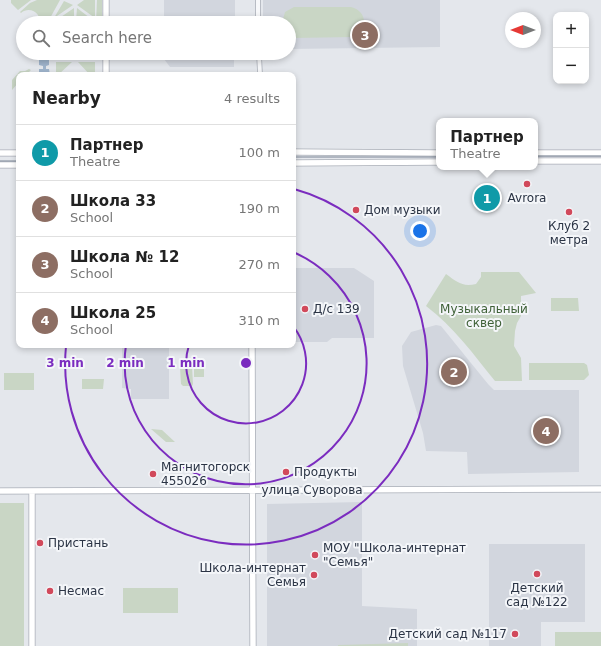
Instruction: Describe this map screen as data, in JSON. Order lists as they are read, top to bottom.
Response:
{
  "streets": {
    "main road": ["улица Суворова"]
  },
  "parks": ["Музыкальный сквер"],
  "places": [
    "Avrora",
    "Дом музыки",
    "Клуб 2 метра",
    "Д/с 139",
    "Продукты",
    "Магнитогорск 455026",
    "Пристань",
    "МОУ \"Школа-интернат \"Семья\"",
    "Детский сад №122",
    "Школа-интернат Семья",
    "Несмас",
    "Детский сад №117"
  ],
  "north": "left",
  "page": {
    "map_buttons": ["+", "−"],
    "search": "Search here",
    "pins": [
      "3",
      "1",
      "2",
      "4"
    ],
    "heading": ["Nearby", "4 results"],
    "popup": ["Партнер", "Theatre"],
    "list": [
      {
        "mark": "1",
        "name": "Партнер",
        "note": "Theatre",
        "value": "100 m"
      },
      {
        "mark": "2",
        "name": "Школа 33",
        "note": "School",
        "value": "190 m"
      },
      {
        "mark": "3",
        "name": "Школа № 12",
        "note": "School",
        "value": "270 m"
      },
      {
        "mark": "4",
        "name": "Школа 25",
        "note": "School",
        "value": "310 m"
      }
    ]
  },
  "rings": ["3 min", "2 min", "1 min"]
}
